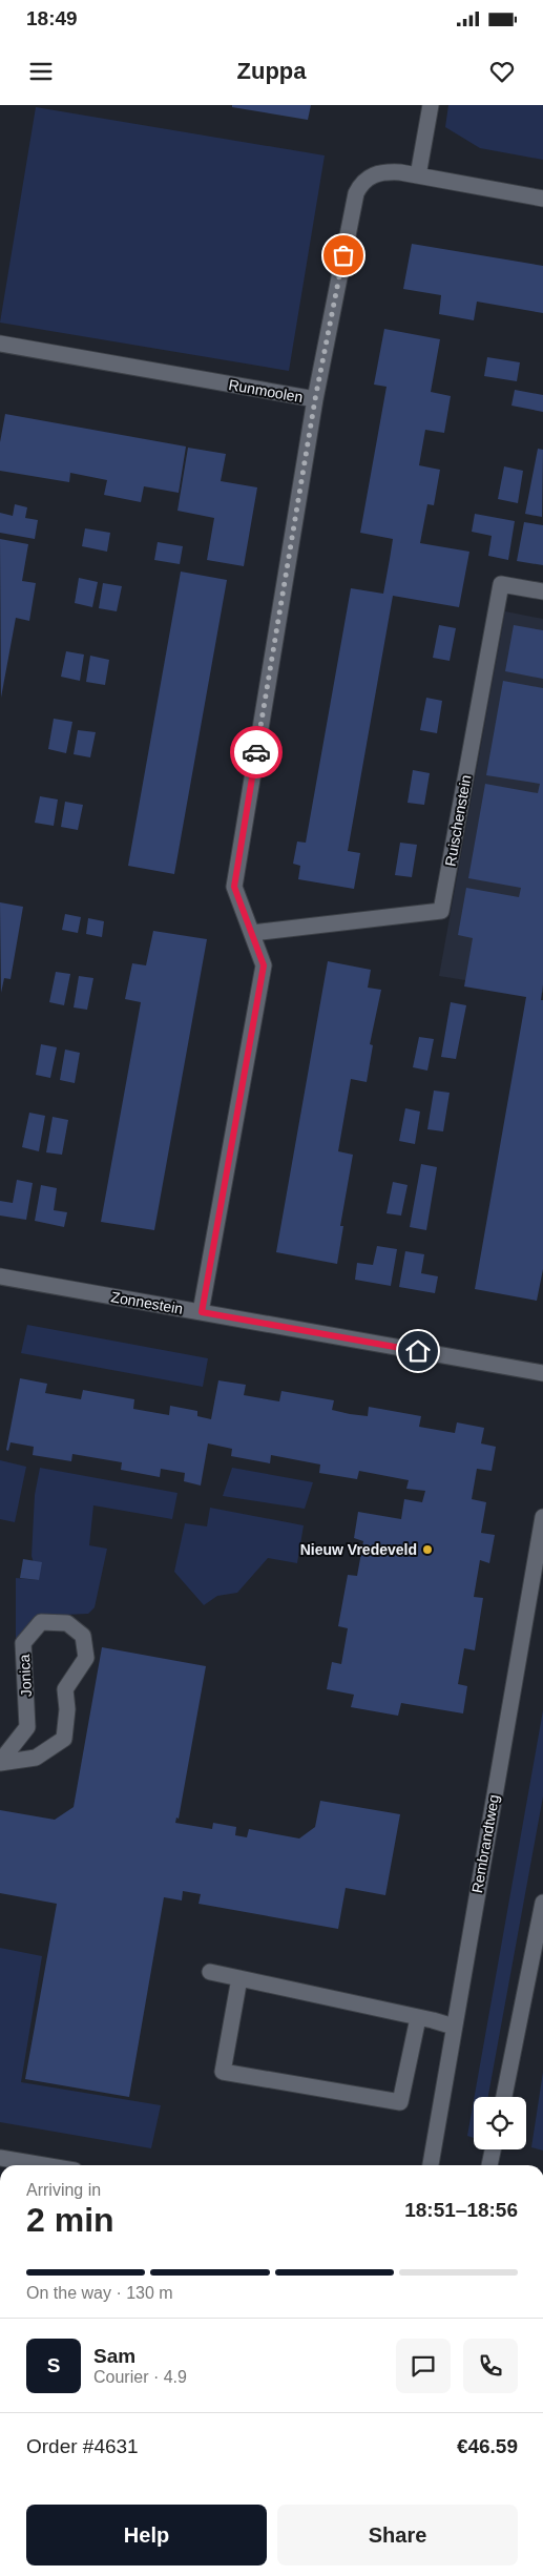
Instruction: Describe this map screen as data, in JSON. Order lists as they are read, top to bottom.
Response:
{
  "streets": {
    "street": [
      "Runmoolen",
      "Ruischenstein",
      "Zonnestein",
      "Jonica",
      "Rembrandtweg"
    ]
  },
  "places": ["Nieuw Vredeveld"],
  "page": {
    "status": "18:49",
    "header": "Zuppa",
    "heading": ["2 min", "Arriving in", "18:51–18:56"],
    "panel": [
      "Sam",
      "Courier · 4.9",
      "Order #4631",
      "€46.59"
    ],
    "bar": "On the way · 130 m",
    "round": "S",
    "buttons": ["Help", "Share"]
  }
}
